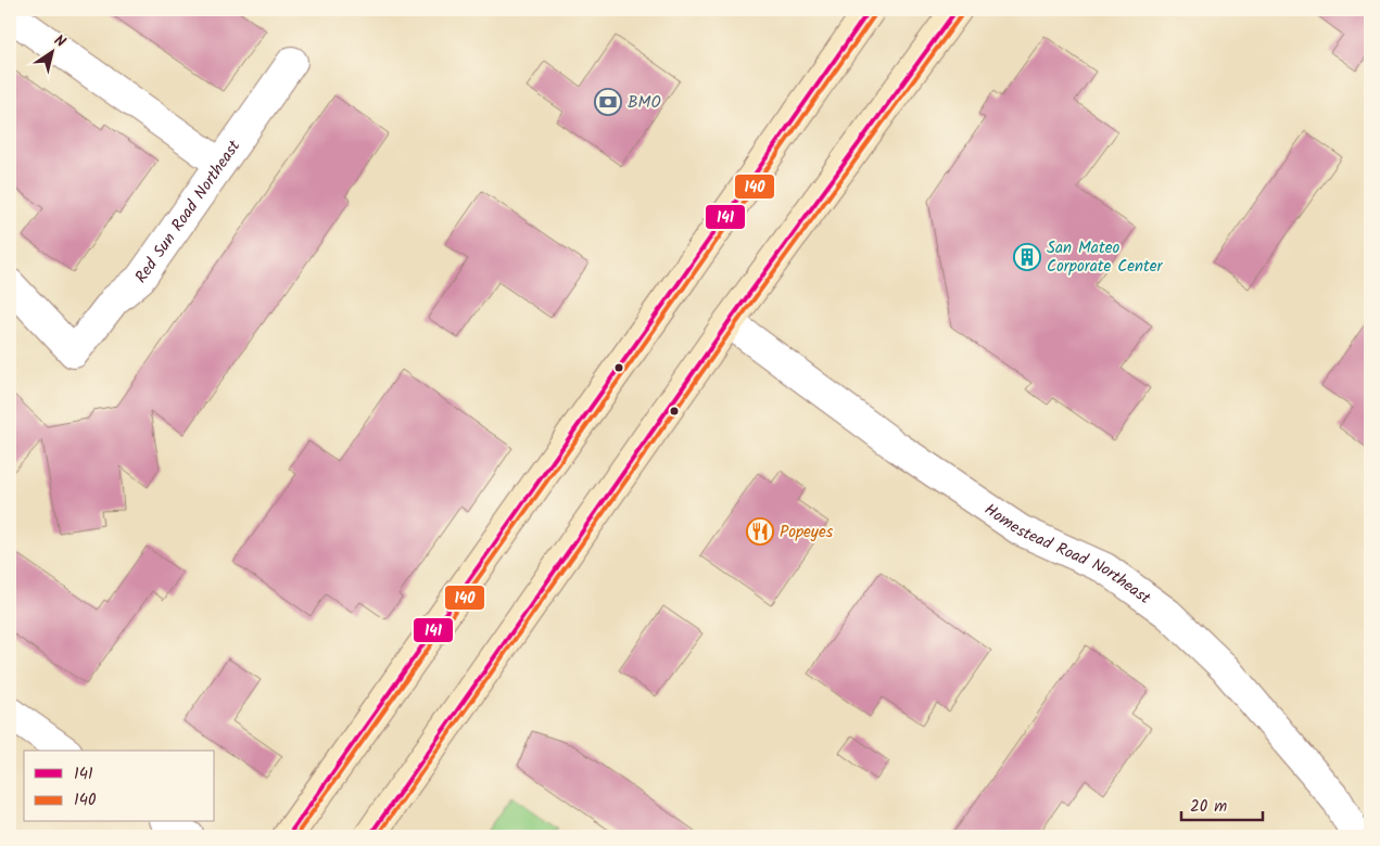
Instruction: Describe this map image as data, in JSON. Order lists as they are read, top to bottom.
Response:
{
  "streets": {
    "street": ["Red Sun Road Northeast", "Homestead Road Northeast"]
  },
  "places": {
    "bank": ["BMO"],
    "building": ["San Mateo Corporate Center"],
    "restaurant": ["Popeyes"]
  },
  "lines": ["transit line 141", "transit line 140"],
  "legend": ["141", "140"],
  "scale_bar": "20 m",
  "north": "top right"
}
